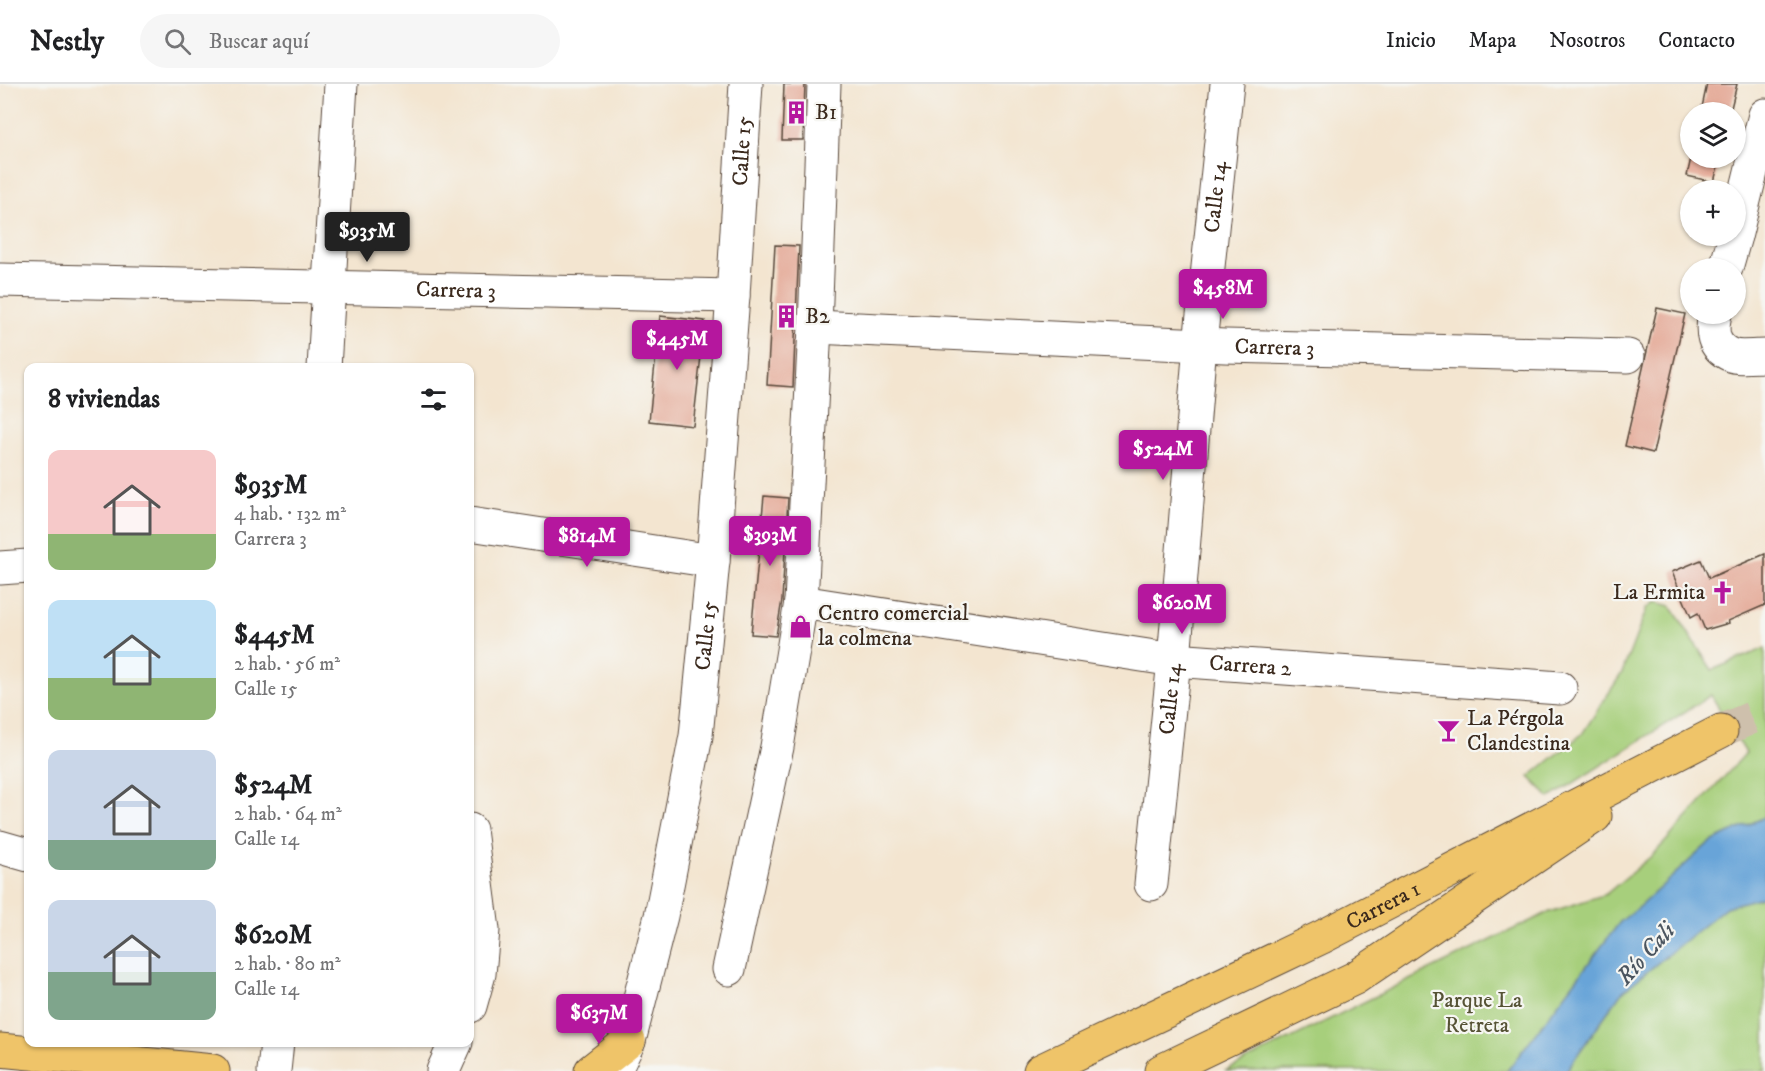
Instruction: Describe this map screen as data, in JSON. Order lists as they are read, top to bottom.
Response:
{
  "streets": {
    "main road": ["Carrera 1"],
    "street": [
      "Calle 15",
      "Calle 14",
      "Carrera 3",
      "Carrera 2"
    ]
  },
  "crossings": [
    ["Calle 15", "Carrera 3"],
    ["Calle 14", "Carrera 3"],
    ["Calle 14", "Carrera 2"]
  ],
  "water": ["Río Cali"],
  "parks": ["Parque La Retreta"],
  "places": {
    "building": ["B1", "B2"],
    "church": ["La Ermita"],
    "shop": ["Centro comercial la colmena"],
    "bar": ["La Pérgola Clandestina"]
  },
  "page": {
    "header": "Nestly",
    "search": "Buscar aquí",
    "nav": [
      "Inicio",
      "Mapa",
      "Nosotros",
      "Contacto"
    ],
    "map_buttons": ["+", "−"],
    "price": [
      "$935M",
      "$458M",
      "$445M",
      "$524M",
      "$393M",
      "$814M",
      "$620M",
      "$637M"
    ],
    "heading": "8 viviendas",
    "list": [
      {
        "name": "$935M",
        "note": "4 hab. · 132 m² · Carrera 3"
      },
      {
        "name": "$445M",
        "note": "2 hab. · 56 m² · Calle 15"
      },
      {
        "name": "$524M",
        "note": "2 hab. · 64 m² · Calle 14"
      },
      {
        "name": "$620M",
        "note": "2 hab. · 80 m² · Calle 14"
      }
    ]
  }
}
